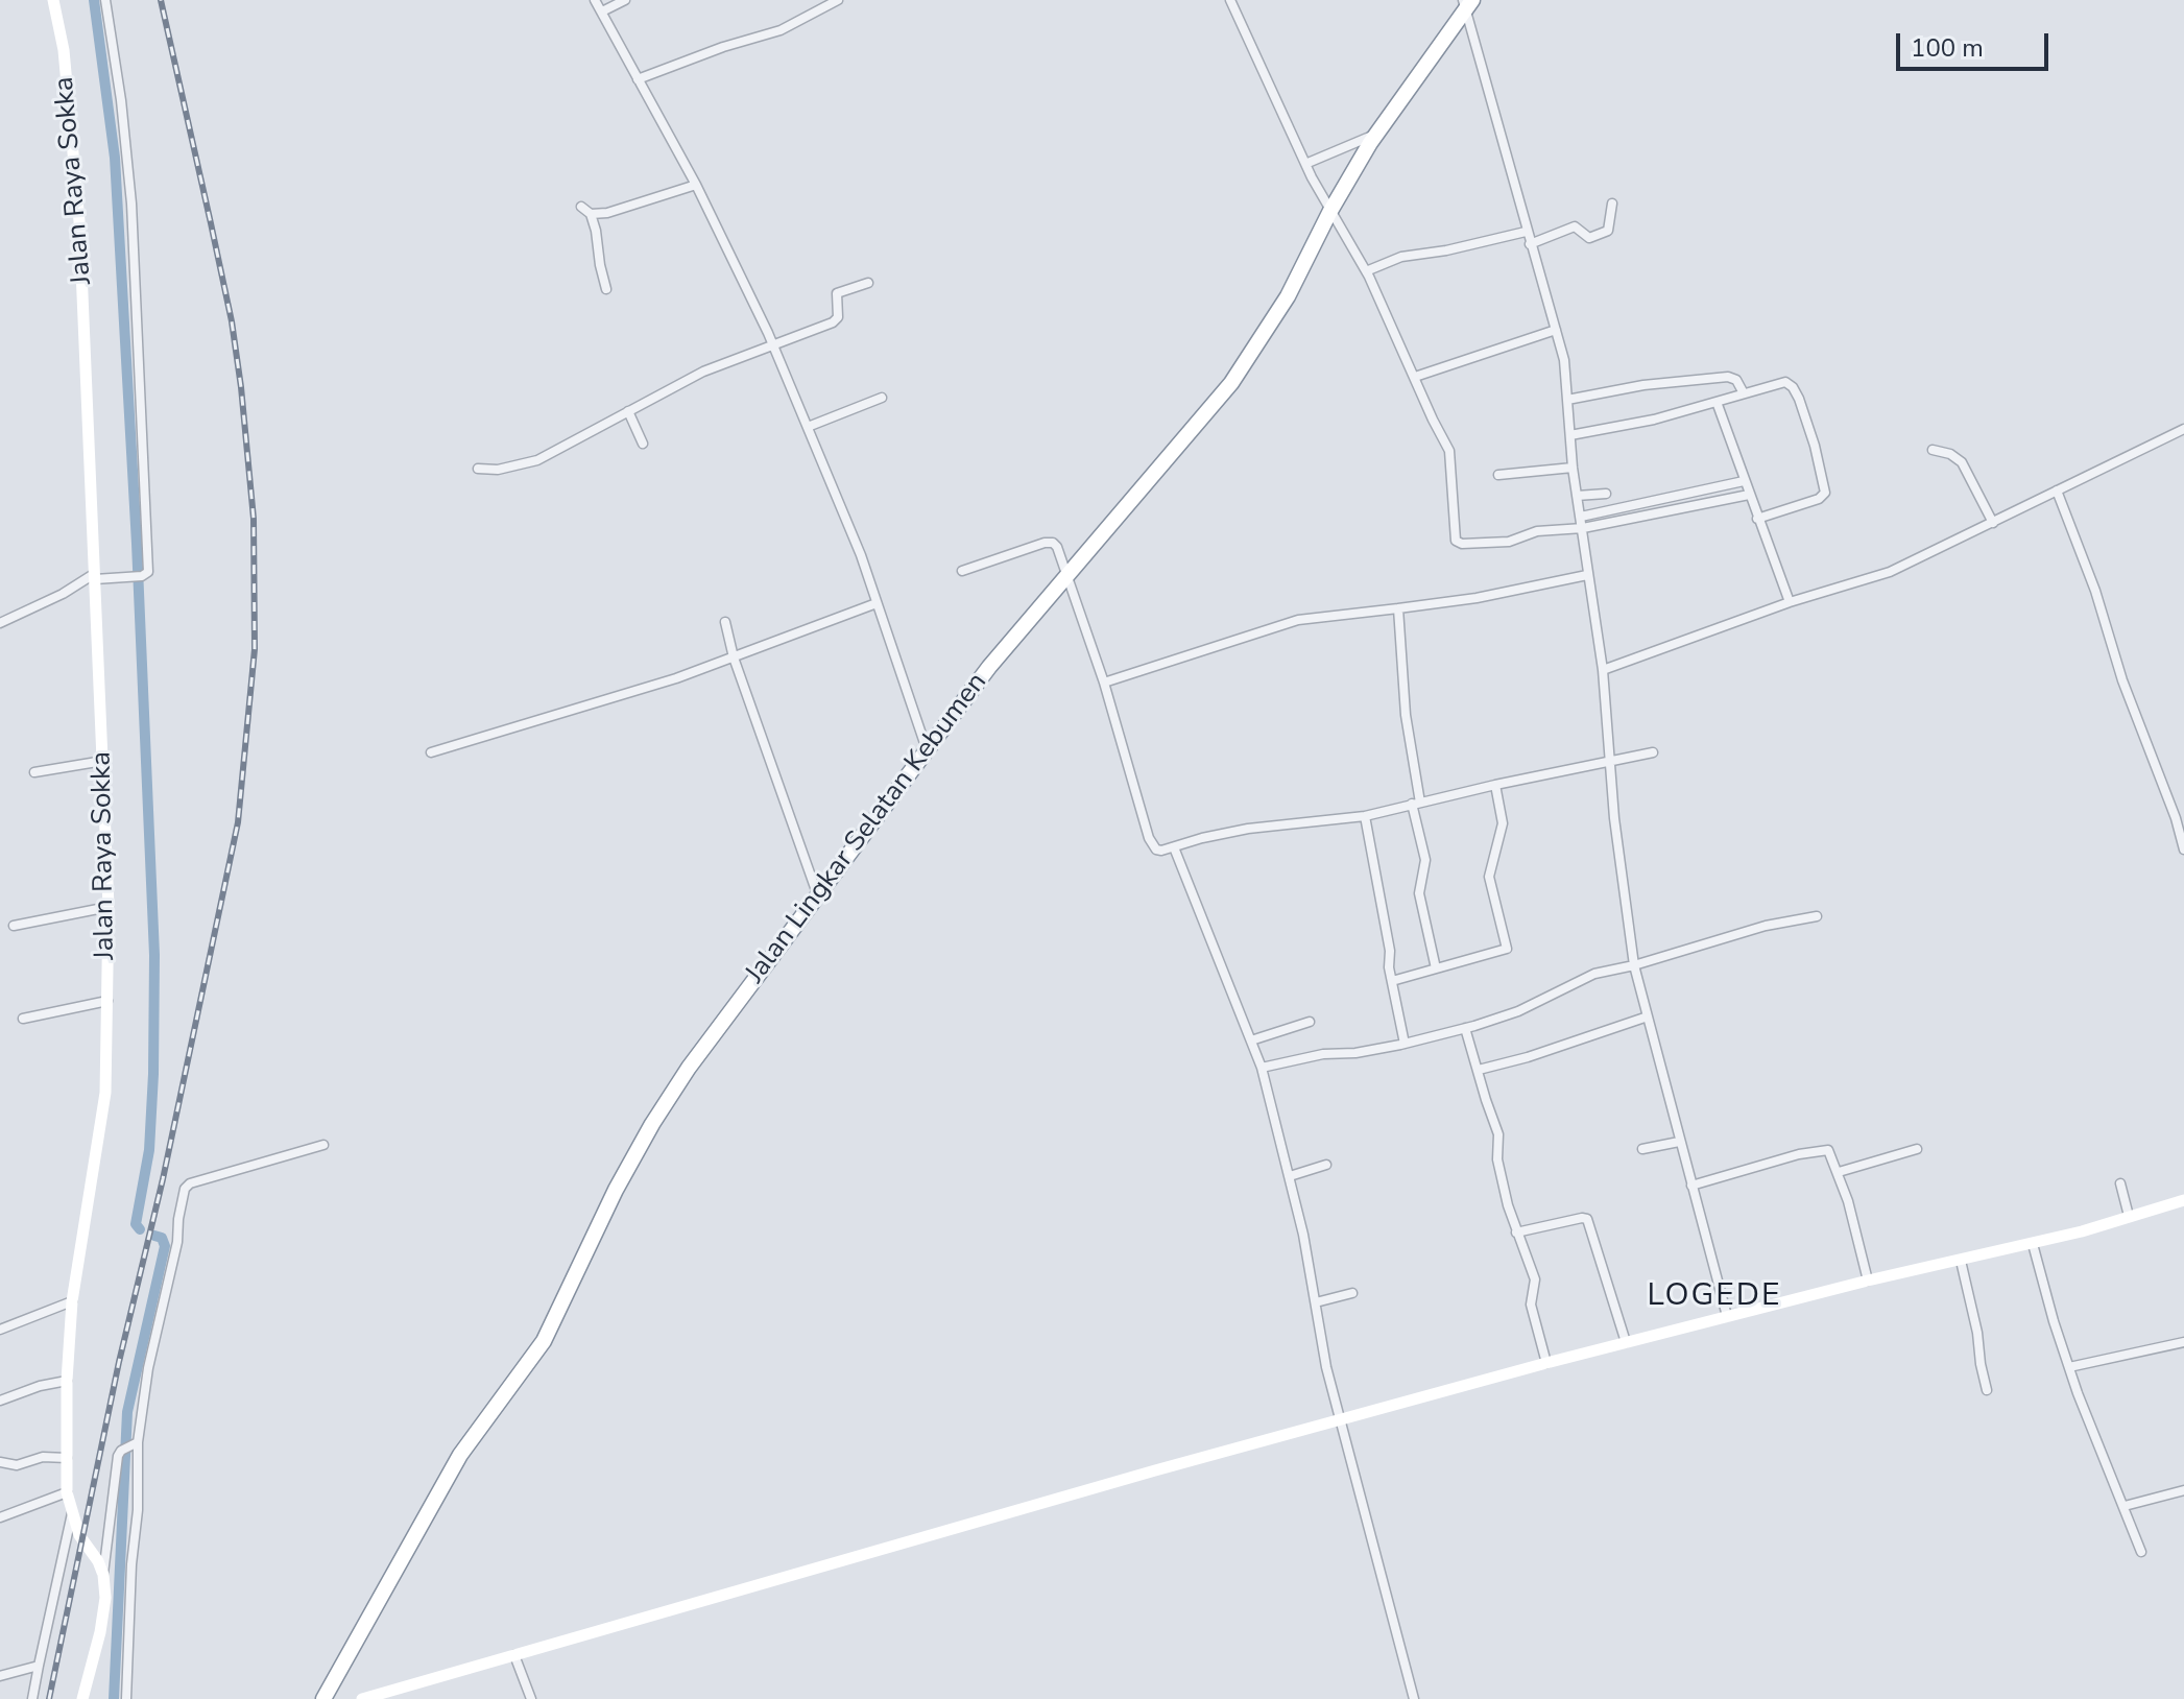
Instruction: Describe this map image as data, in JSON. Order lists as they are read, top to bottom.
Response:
{
  "streets": {
    "highway": ["Jalan Lingkar Selatan Kebumen"],
    "street": ["Jalan Raya Sokka"]
  },
  "districts": ["LOGEDE"],
  "scale_bar": "100 m"
}
